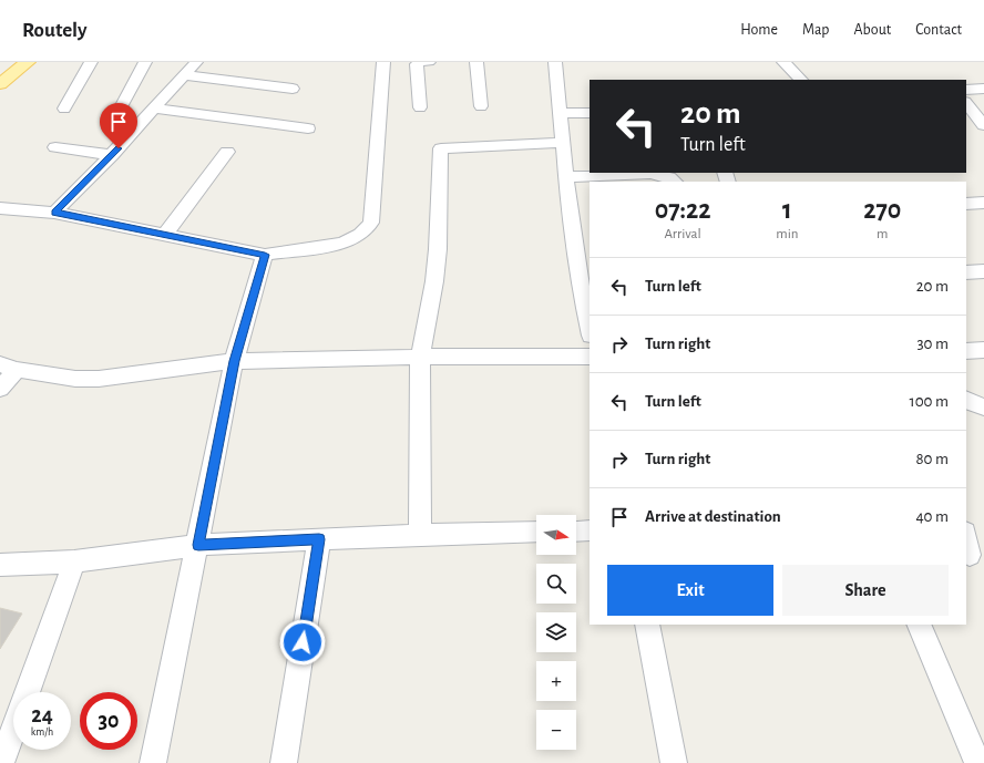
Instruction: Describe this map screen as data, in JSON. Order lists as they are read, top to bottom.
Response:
{
  "north": "right",
  "page": {
    "header": "Routely",
    "nav": [
      "Home",
      "Map",
      "About",
      "Contact"
    ],
    "turn": ["20 m", "Turn left"],
    "eta": [
      "07:22",
      "Arrival",
      "1",
      "min",
      "270",
      "m"
    ],
    "list": [
      {
        "name": "Turn left",
        "value": "20 m"
      },
      {
        "name": "Turn right",
        "value": "30 m"
      },
      {
        "name": "Turn left",
        "value": "100 m"
      },
      {
        "name": "Turn right",
        "value": "80 m"
      },
      {
        "name": "Arrive at destination",
        "value": "40 m"
      }
    ],
    "map_buttons": ["+", "−"],
    "buttons": ["Exit", "Share"],
    "speed": "24 km/h",
    "limit": "30"
  }
}
